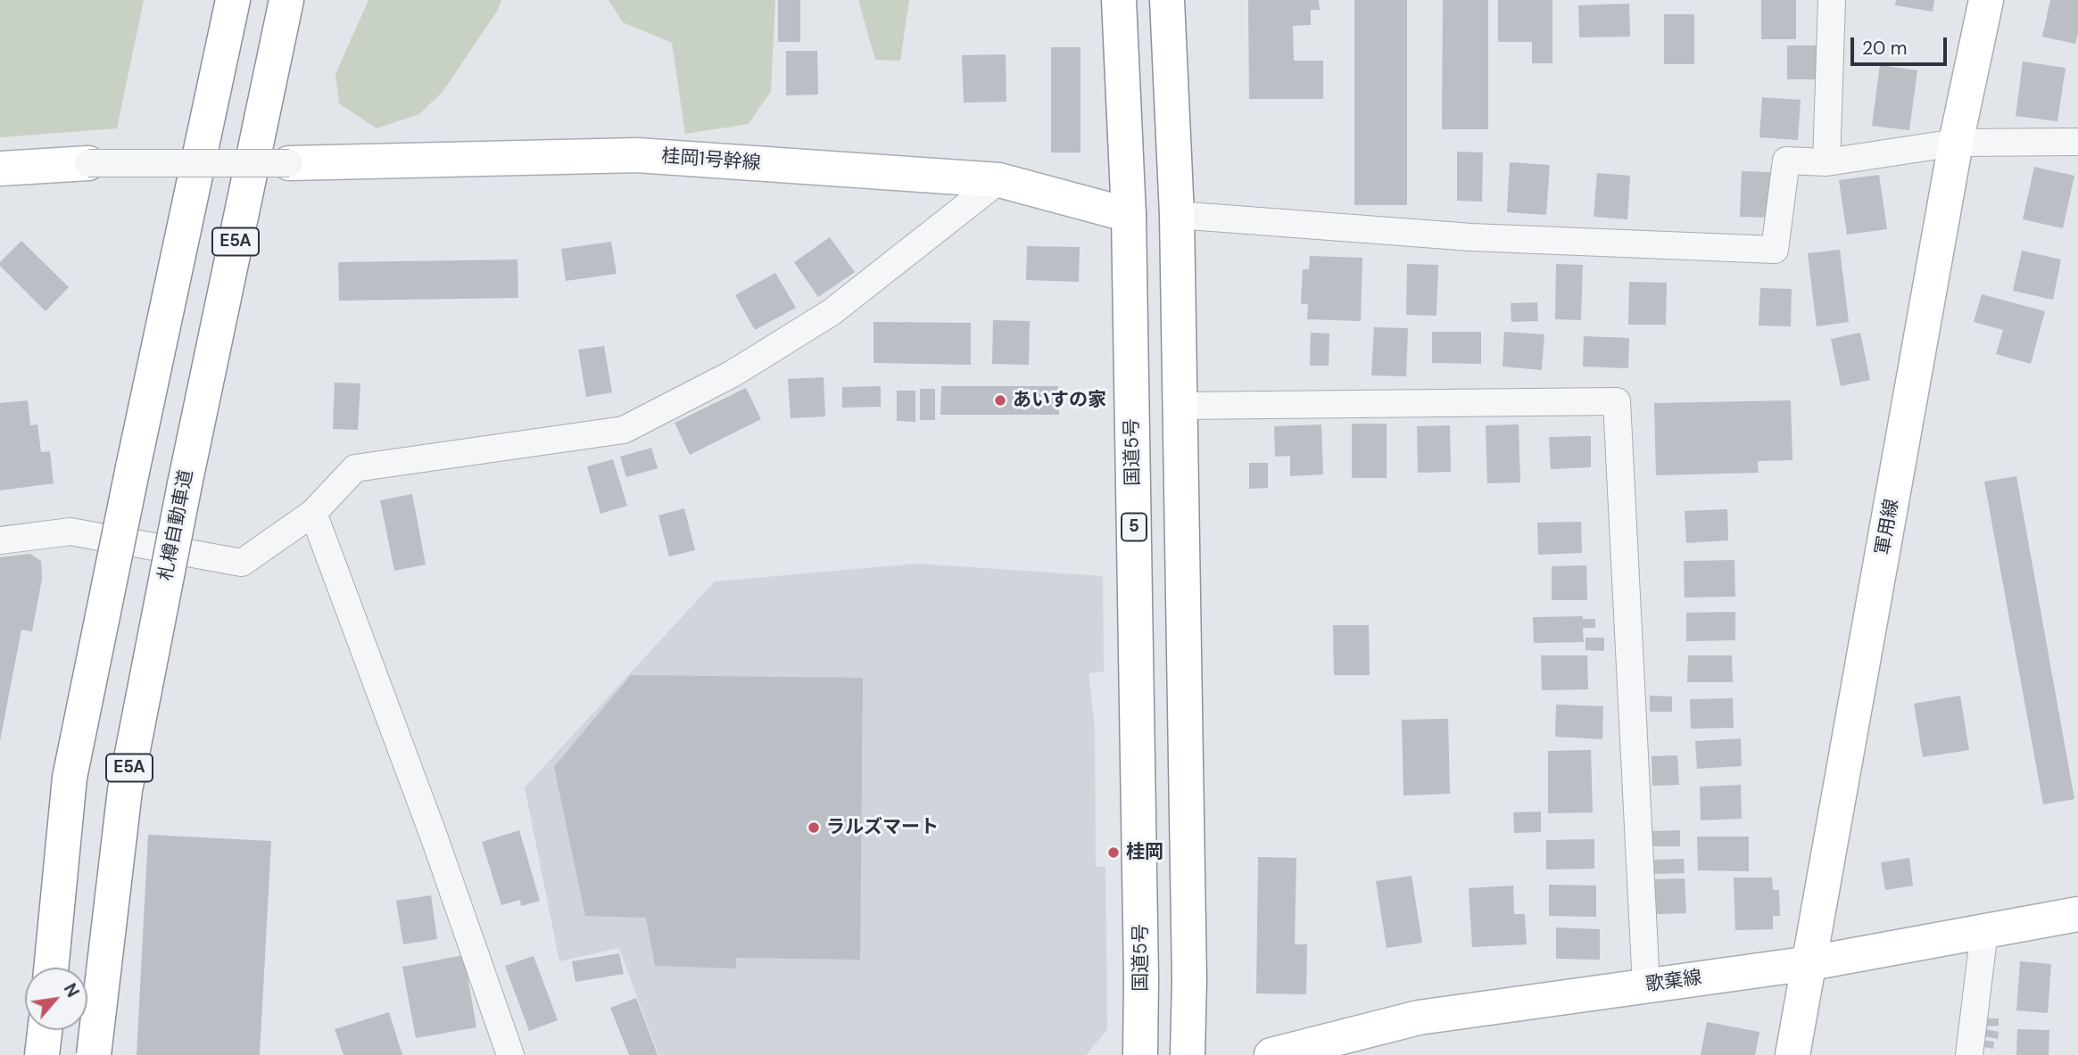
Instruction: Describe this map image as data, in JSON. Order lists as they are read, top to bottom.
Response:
{
  "streets": {
    "main road": [
      "桂岡1号幹線",
      "E5A",
      "国道5号",
      "札樽自動車道",
      "5",
      "軍用線",
      "歌棄線"
    ]
  },
  "crossings": [
    ["桂岡1号幹線", "国道5号"],
    ["軍用線", "歌棄線"]
  ],
  "places": ["あいすの家", "ラルズマート", "桂岡"],
  "scale_bar": "20 m",
  "north": "top right"
}
